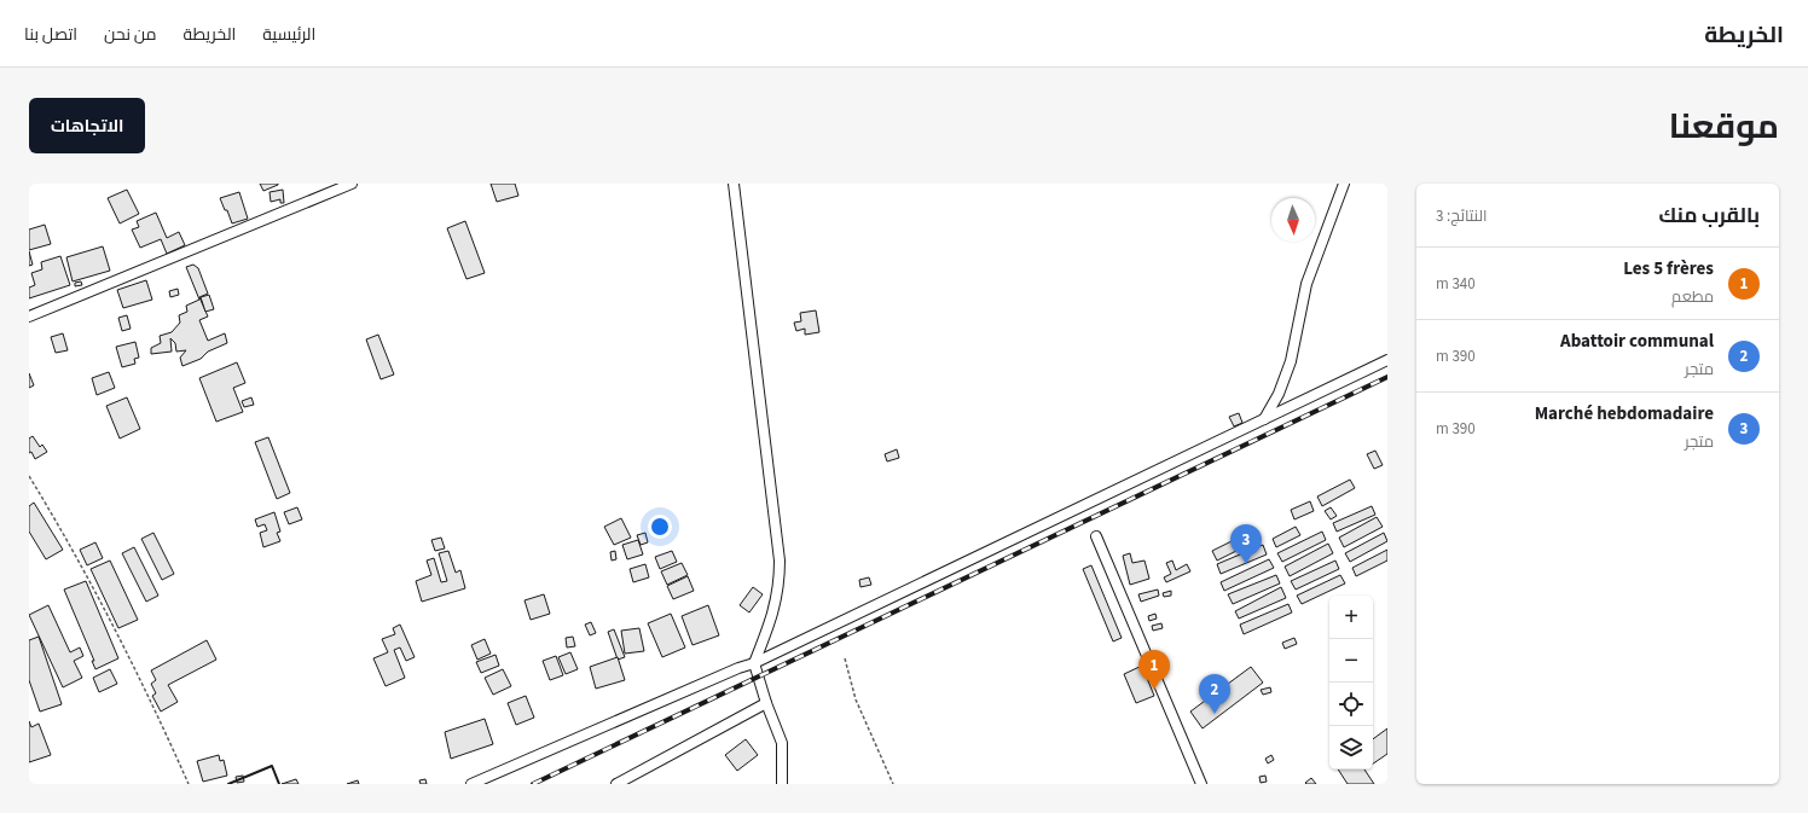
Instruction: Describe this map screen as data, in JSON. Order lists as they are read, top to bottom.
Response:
{
  "north": "bottom",
  "page": {
    "header": "الخريطة",
    "nav": [
      "الرئيسية",
      "الخريطة",
      "من نحن",
      "اتصل بنا"
    ],
    "title": "موقعنا",
    "buttons": "الاتجاهات",
    "heading": ["بالقرب منك", "النتائج: 3"],
    "list": [
      {
        "mark": "1",
        "name": "Les 5 frères",
        "note": "مطعم",
        "value": "340 m"
      },
      {
        "mark": "2",
        "name": "Abattoir communal",
        "note": "متجر",
        "value": "390 m"
      },
      {
        "mark": "3",
        "name": "Marché hebdomadaire",
        "note": "متجر",
        "value": "390 m"
      }
    ],
    "pins": ["3", "1", "2"],
    "map_buttons": ["+", "−"]
  }
}
